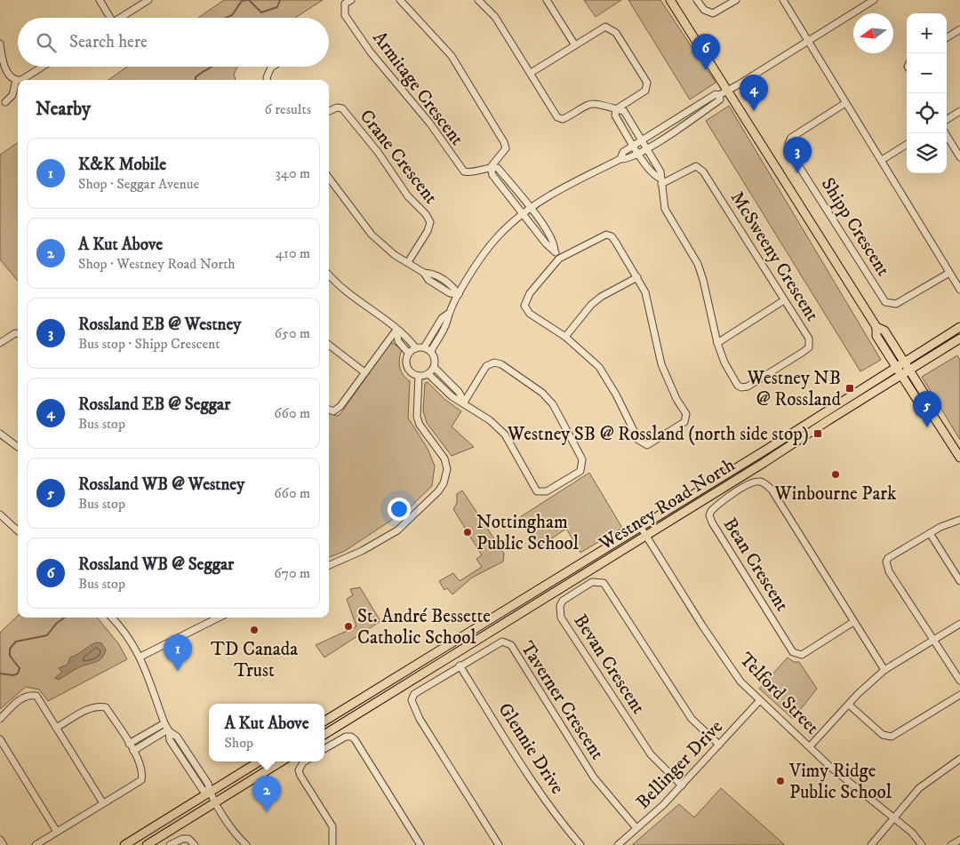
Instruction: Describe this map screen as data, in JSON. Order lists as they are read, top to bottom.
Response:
{
  "streets": {
    "main road": ["Westney Road North"],
    "street": [
      "Armitage Crescent",
      "Crane Crescent",
      "Shipp Crescent",
      "McSweeny Crescent",
      "Bean Crescent",
      "Bevan Crescent",
      "Telford Street",
      "Taverner Crescent",
      "Glennie Drive",
      "Bellinger Drive"
    ]
  },
  "crossings": [
    ["Westney Road North", "Telford Street"],
    ["Bevan Crescent", "Bellinger Drive"],
    ["Telford Street", "Bellinger Drive"],
    ["Taverner Crescent", "Glennie Drive"],
    ["Taverner Crescent", "Bellinger Drive"]
  ],
  "places": {
    "transit": ["Westney NB @ Rossland", "Westney SB @ Rossland (north side stop)"],
    "other": [
      "Winbourne Park",
      "Nottingham Public School",
      "St. André Bessette Catholic School",
      "TD Canada Trust",
      "Vimy Ridge Public School"
    ]
  },
  "north": "left",
  "page": {
    "map_buttons": ["+", "−"],
    "search": "Search here",
    "pins": [
      "6",
      "4",
      "3",
      "5",
      "1",
      "2"
    ],
    "heading": ["Nearby", "6 results"],
    "list": [
      {
        "mark": "1",
        "name": "K&K Mobile",
        "note": "Shop · Seggar Avenue",
        "value": "340 m"
      },
      {
        "mark": "2",
        "name": "A Kut Above",
        "note": "Shop · Westney Road North",
        "value": "410 m"
      },
      {
        "mark": "3",
        "name": "Rossland EB @ Westney",
        "note": "Bus stop · Shipp Crescent",
        "value": "650 m"
      },
      {
        "mark": "4",
        "name": "Rossland EB @ Seggar",
        "note": "Bus stop",
        "value": "660 m"
      },
      {
        "mark": "5",
        "name": "Rossland WB @ Westney",
        "note": "Bus stop",
        "value": "660 m"
      },
      {
        "mark": "6",
        "name": "Rossland WB @ Seggar",
        "note": "Bus stop",
        "value": "670 m"
      }
    ],
    "popup": ["A Kut Above", "Shop"]
  }
}
